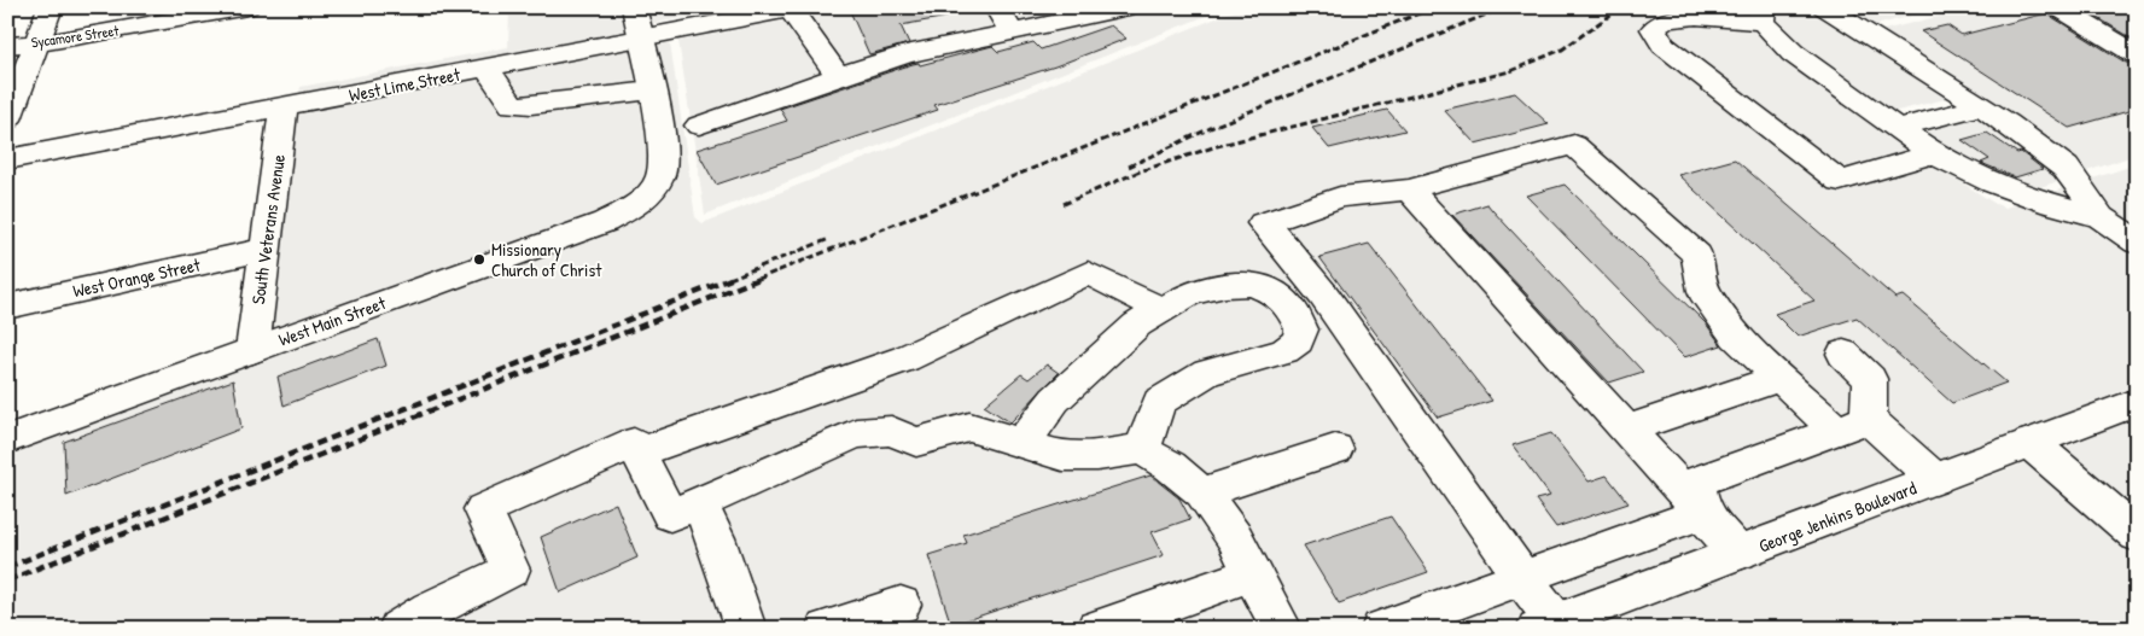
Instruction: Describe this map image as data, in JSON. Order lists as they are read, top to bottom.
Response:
{
  "streets": {
    "street": [
      "Sycamore Street",
      "West Lime Street",
      "South Veterans Avenue",
      "West Orange Street",
      "West Main Street",
      "George Jenkins Boulevard"
    ]
  },
  "crossings": [
    ["West Lime Street", "South Veterans Avenue"],
    ["South Veterans Avenue", "West Orange Street"],
    ["South Veterans Avenue", "West Main Street"]
  ],
  "places": ["Missionary Church of Christ"]
}
